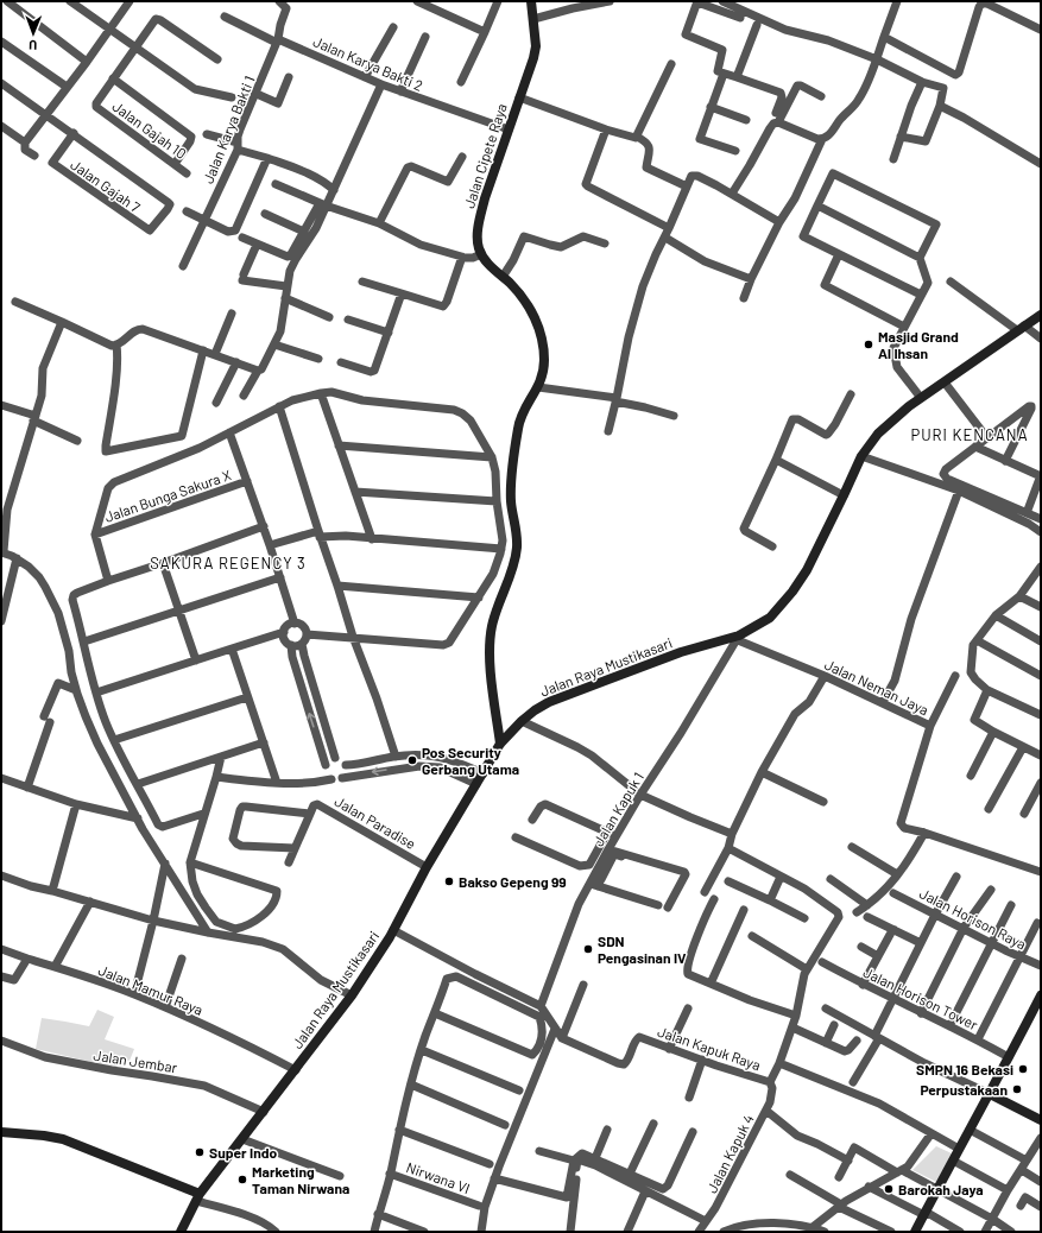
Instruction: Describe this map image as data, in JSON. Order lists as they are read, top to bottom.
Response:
{
  "streets": {
    "main road": ["Jalan Cipete Raya", "Jalan Raya Mustikasari"],
    "street": [
      "Jalan Karya Bakti 2",
      "Jalan Gajah 10",
      "Jalan Karya Bakti 1",
      "Jalan Gajah 7",
      "Jalan Bunga Sakura X",
      "Jalan Neman Jaya",
      "Jalan Kapuk 1",
      "Jalan Paradise",
      "Jalan Horison Raya",
      "Jalan Mamur Raya",
      "Jalan Horison Tower",
      "Jalan Kapuk Raya",
      "Jalan Jembar",
      "Jalan Kapuk 4",
      "Nirwana VI"
    ]
  },
  "crossings": [
    ["Jalan Karya Bakti 2", "Jalan Karya Bakti 1"],
    ["Jalan Karya Bakti 2", "Jalan Cipete Raya"],
    ["Jalan Raya Mustikasari", "Jalan Neman Jaya"],
    ["Jalan Raya Mustikasari", "Jalan Kapuk 1"],
    ["Jalan Raya Mustikasari", "Jalan Paradise"],
    ["Jalan Raya Mustikasari", "Jalan Mamur Raya"],
    ["Jalan Raya Mustikasari", "Jalan Jembar"],
    ["Jalan Neman Jaya", "Jalan Kapuk 1"],
    ["Jalan Kapuk 1", "Jalan Kapuk Raya"],
    ["Jalan Kapuk Raya", "Jalan Kapuk 4"]
  ],
  "districts": ["PURI KENCANA", "SAKURA REGENCY 3"],
  "places": [
    "Masjid Grand Al Ihsan",
    "Pos Security Gerbang Utama",
    "Bakso Gepeng 99",
    "SDN Pengasinan IV",
    "SMPN 16 Bekasi",
    "Perpustakaan",
    "Super Indo",
    "Marketing Taman Nirwana",
    "Barokah Jaya"
  ],
  "north": "bottom"
}
